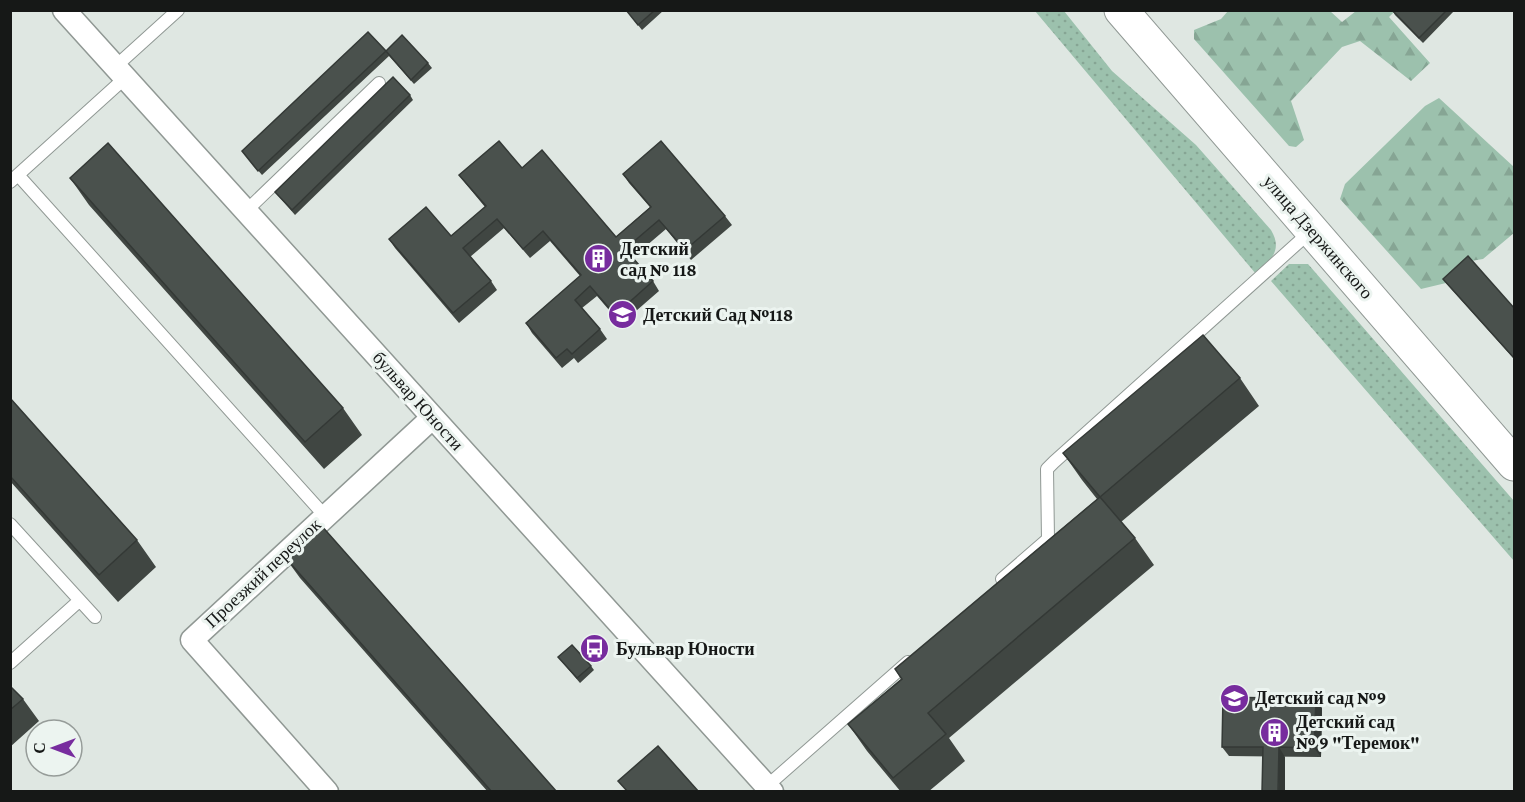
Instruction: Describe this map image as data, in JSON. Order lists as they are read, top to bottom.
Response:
{
  "streets": {
    "main road": ["улица Дзержинского"],
    "street": ["бульвар Юности", "Проезжий переулок"]
  },
  "crossings": [
    ["бульвар Юности", "Проезжий переулок"]
  ],
  "places": {
    "building": ["Детский сад № 118", "Детский сад № 9 \"Теремок\""],
    "school or university": ["Детский Сад №118", "Детский сад №9"],
    "bus stop": ["Бульвар Юности"]
  },
  "north": "left"
}
